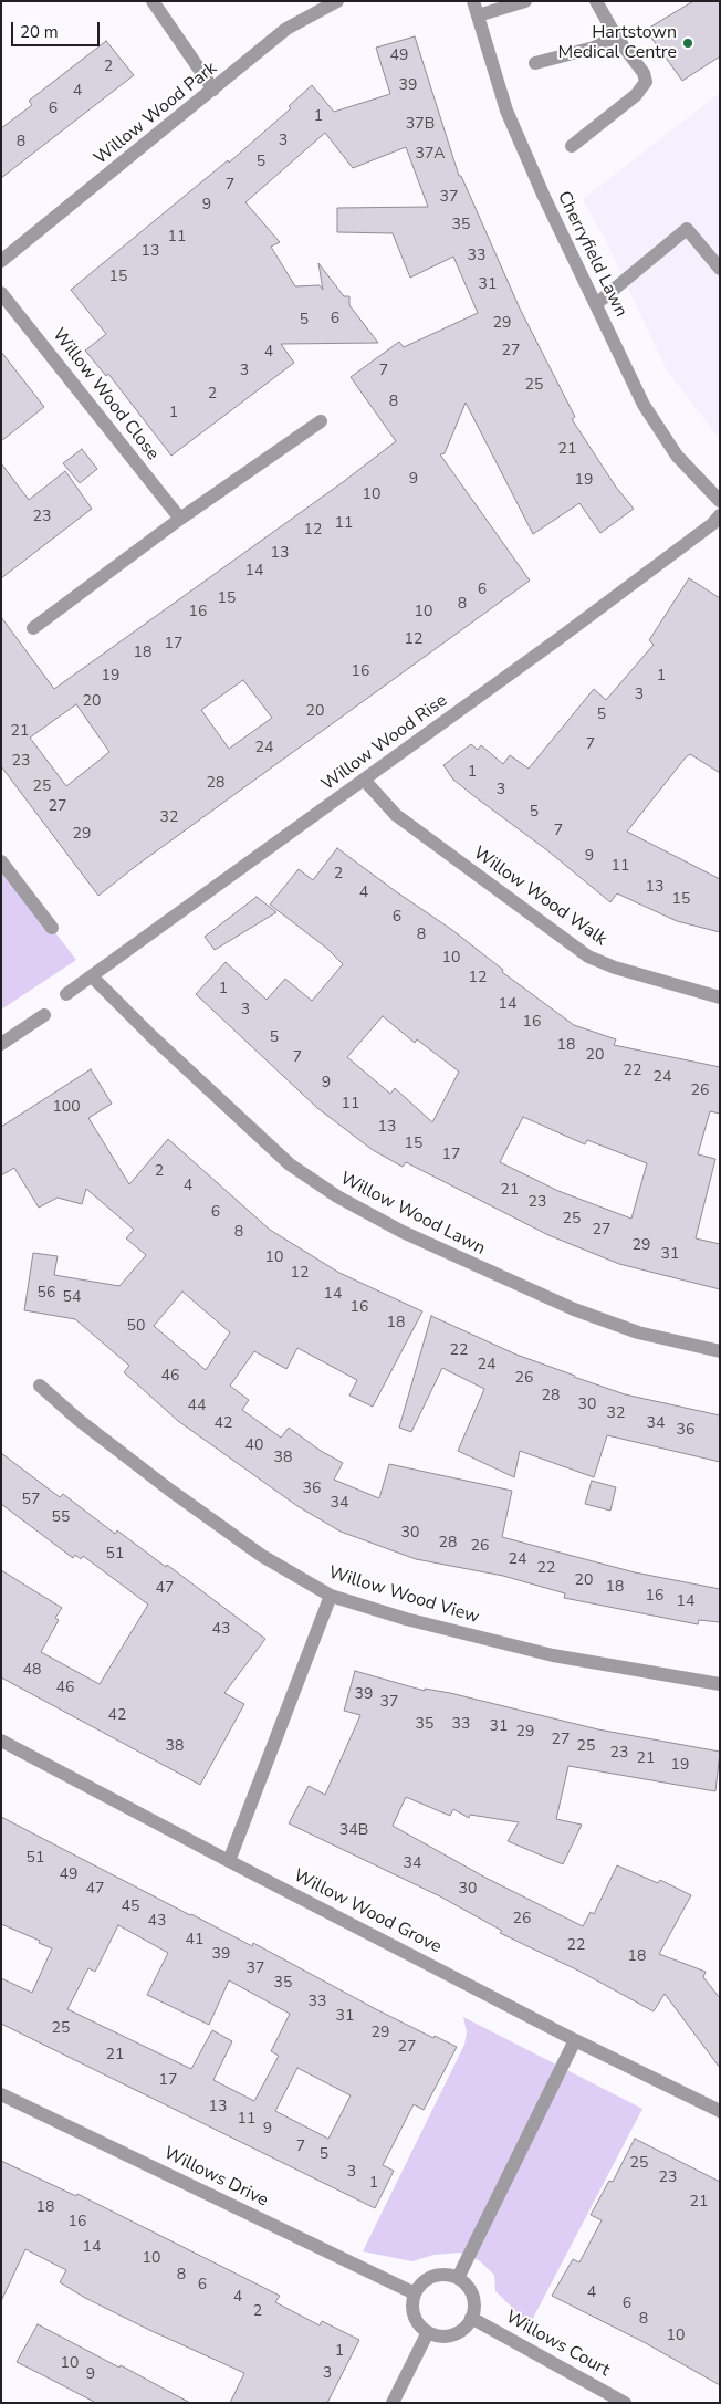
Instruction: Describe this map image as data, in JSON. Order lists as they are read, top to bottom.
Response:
{
  "streets": {
    "street": [
      "Willow Wood Park",
      "Cherryfield Lawn",
      "Willow Wood Close",
      "Willow Wood Rise",
      "Willow Wood Walk",
      "Willow Wood Lawn",
      "Willow Wood View",
      "Willow Wood Grove",
      "Willows Drive",
      "Willows Court"
    ]
  },
  "crossings": [
    ["Willow Wood Rise", "Willow Wood Walk"],
    ["Willow Wood Rise", "Willow Wood Lawn"],
    ["Willows Drive", "Willows Court"]
  ],
  "places": ["Hartstown Medical Centre"],
  "house_numbers": [
    "49",
    "2",
    "39",
    "4",
    "6",
    "1",
    "37B",
    "3",
    "8",
    "37A",
    "5",
    "7",
    "37",
    "9",
    "35",
    "11",
    "13",
    "33",
    "15",
    "31",
    "6",
    "5",
    "29",
    "27",
    "4",
    "3",
    "7",
    "25",
    "2",
    "8",
    "1",
    "21",
    "9",
    "19",
    "10",
    "23",
    "11",
    "12",
    "13",
    "14",
    "6",
    "15",
    "8",
    "16",
    "10",
    "12",
    "17",
    "18",
    "16",
    "19",
    "1",
    "3",
    "20",
    "20",
    "5",
    "21",
    "7",
    "24",
    "23",
    "1",
    "28",
    "25",
    "3",
    "27",
    "5",
    "32",
    "7",
    "29",
    "9",
    "11",
    "2",
    "13",
    "4",
    "15",
    "6",
    "8",
    "10",
    "12",
    "1",
    "14",
    "3",
    "16",
    "5",
    "18",
    "20",
    "7",
    "22",
    "24",
    "9",
    "26",
    "11",
    "100",
    "13",
    "15",
    "17",
    "2",
    "4",
    "21",
    "23",
    "6",
    "25",
    "27",
    "8",
    "29",
    "31",
    "10",
    "12",
    "56",
    "14",
    "54",
    "16",
    "18",
    "50",
    "22",
    "24",
    "46",
    "26",
    "28",
    "30",
    "44",
    "32",
    "42",
    "34",
    "36",
    "40",
    "38",
    "36",
    "57",
    "34",
    "55",
    "30",
    "28",
    "26",
    "51",
    "24",
    "22",
    "20",
    "18",
    "47",
    "16",
    "14",
    "43",
    "48",
    "46",
    "39",
    "37",
    "42",
    "35",
    "33",
    "31",
    "29",
    "27",
    "38",
    "25",
    "23",
    "21",
    "19",
    "34B",
    "51",
    "34",
    "49",
    "47",
    "30",
    "45",
    "26",
    "43",
    "41",
    "22",
    "39",
    "18",
    "37",
    "35",
    "33",
    "31",
    "25",
    "29",
    "27",
    "21",
    "17",
    "13",
    "11",
    "9",
    "7",
    "5",
    "25",
    "3",
    "23",
    "1",
    "21",
    "18",
    "16",
    "14",
    "10",
    "8",
    "6",
    "4",
    "4",
    "6",
    "2",
    "8",
    "10",
    "1",
    "10",
    "3",
    "9"
  ],
  "scale_bar": "20 m"
}
